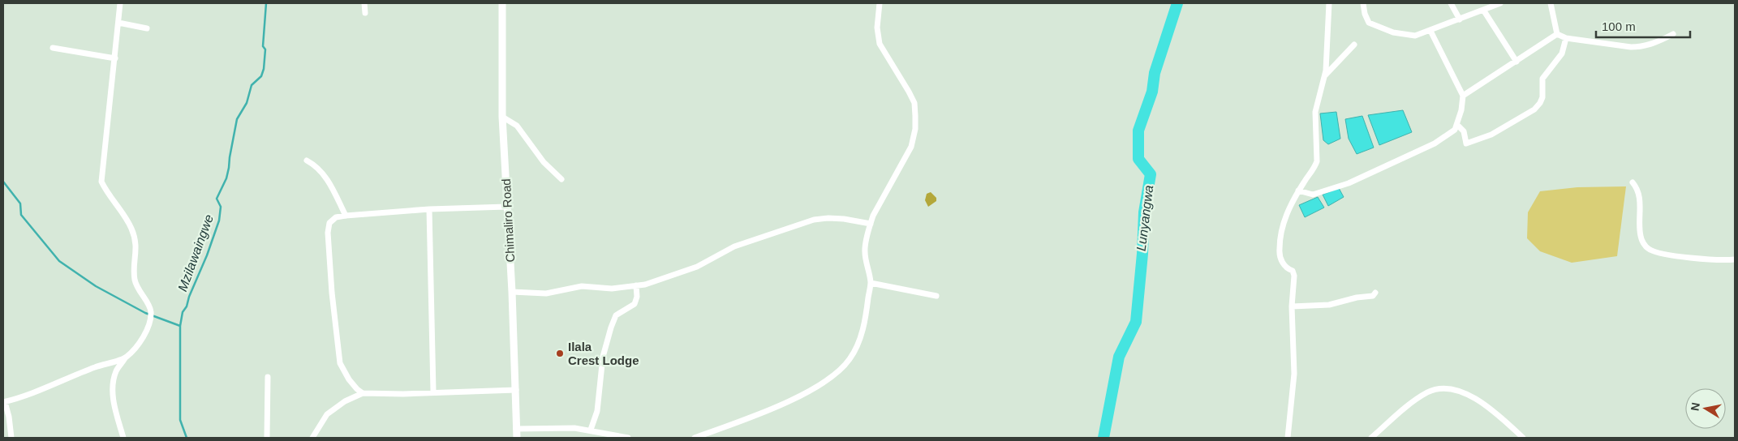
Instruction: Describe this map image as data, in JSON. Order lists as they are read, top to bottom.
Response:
{
  "streets": {
    "street": ["Chimaliro Road"]
  },
  "water": ["Lunyangwa", "Mzilawaingwe"],
  "places": ["Ilala Crest Lodge"],
  "scale_bar": "100 m",
  "north": "left"
}
